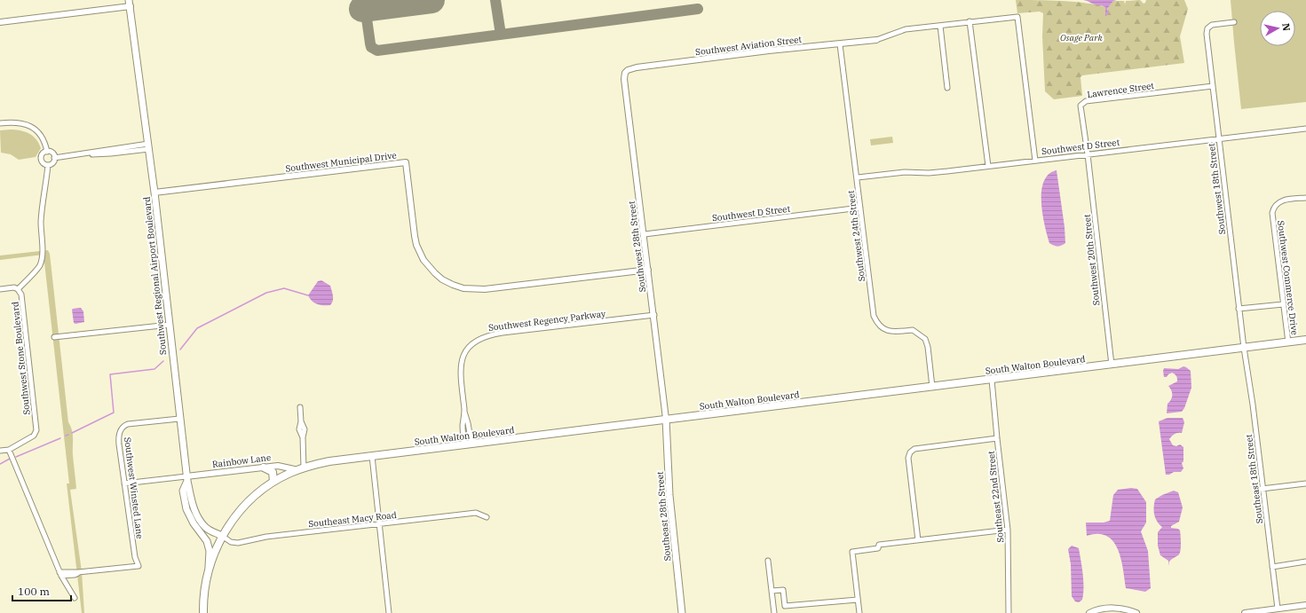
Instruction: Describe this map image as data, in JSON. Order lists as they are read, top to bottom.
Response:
{
  "streets": {
    "main road": ["Southwest Regional Airport Boulevard", "South Walton Boulevard", "Southeast 28th Street"],
    "street": [
      "Southwest Aviation Street",
      "Lawrence Street",
      "Southwest D Street",
      "Southwest Municipal Drive",
      "Southwest 18th Street",
      "Southwest 24th Street",
      "Southwest 28th Street",
      "Southwest 20th Street",
      "Southwest Commerce Drive",
      "Southwest Regency Parkway",
      "Southwest Stone Boulevard",
      "Rainbow Lane",
      "Southeast 18th Street",
      "Southwest Winsted Lane",
      "Southeast 22nd Street",
      "Southeast Macy Road"
    ]
  },
  "crossings": [
    ["Southwest Aviation Street", "Southwest 24th Street"],
    ["Southwest Aviation Street", "Southwest 28th Street"],
    ["Lawrence Street", "Southwest D Street"],
    ["Lawrence Street", "Southwest 18th Street"],
    ["Lawrence Street", "Southwest 20th Street"],
    ["Southwest D Street", "Southwest 18th Street"],
    ["Southwest D Street", "Southwest 24th Street"],
    ["Southwest D Street", "Southwest 28th Street"],
    ["Southwest D Street", "Southwest 20th Street"],
    ["Southwest Municipal Drive", "Southwest 28th Street"],
    ["Southwest Municipal Drive", "Southwest Regional Airport Boulevard"],
    ["Southwest 18th Street", "South Walton Boulevard"],
    ["Southwest 18th Street", "Southeast 18th Street"],
    ["Southwest 24th Street", "South Walton Boulevard"],
    ["Southwest 28th Street", "Southwest Regency Parkway"],
    ["Southwest 28th Street", "South Walton Boulevard"],
    ["Southwest 28th Street", "Southeast 28th Street"],
    ["Southwest 20th Street", "South Walton Boulevard"],
    ["Southwest Regional Airport Boulevard", "South Walton Boulevard"],
    ["Southwest Regional Airport Boulevard", "Rainbow Lane"],
    ["Southwest Regional Airport Boulevard", "Southwest Winsted Lane"],
    ["Southwest Regional Airport Boulevard", "Southeast Macy Road"],
    ["Southwest Commerce Drive", "South Walton Boulevard"],
    ["Southwest Regency Parkway", "South Walton Boulevard"],
    ["South Walton Boulevard", "Rainbow Lane"],
    ["South Walton Boulevard", "Southeast 18th Street"],
    ["South Walton Boulevard", "Southeast 22nd Street"],
    ["South Walton Boulevard", "Southeast 28th Street"],
    ["South Walton Boulevard", "Southeast Macy Road"]
  ],
  "parks": ["Osage Park"],
  "scale_bar": "100 m",
  "north": "right"
}
